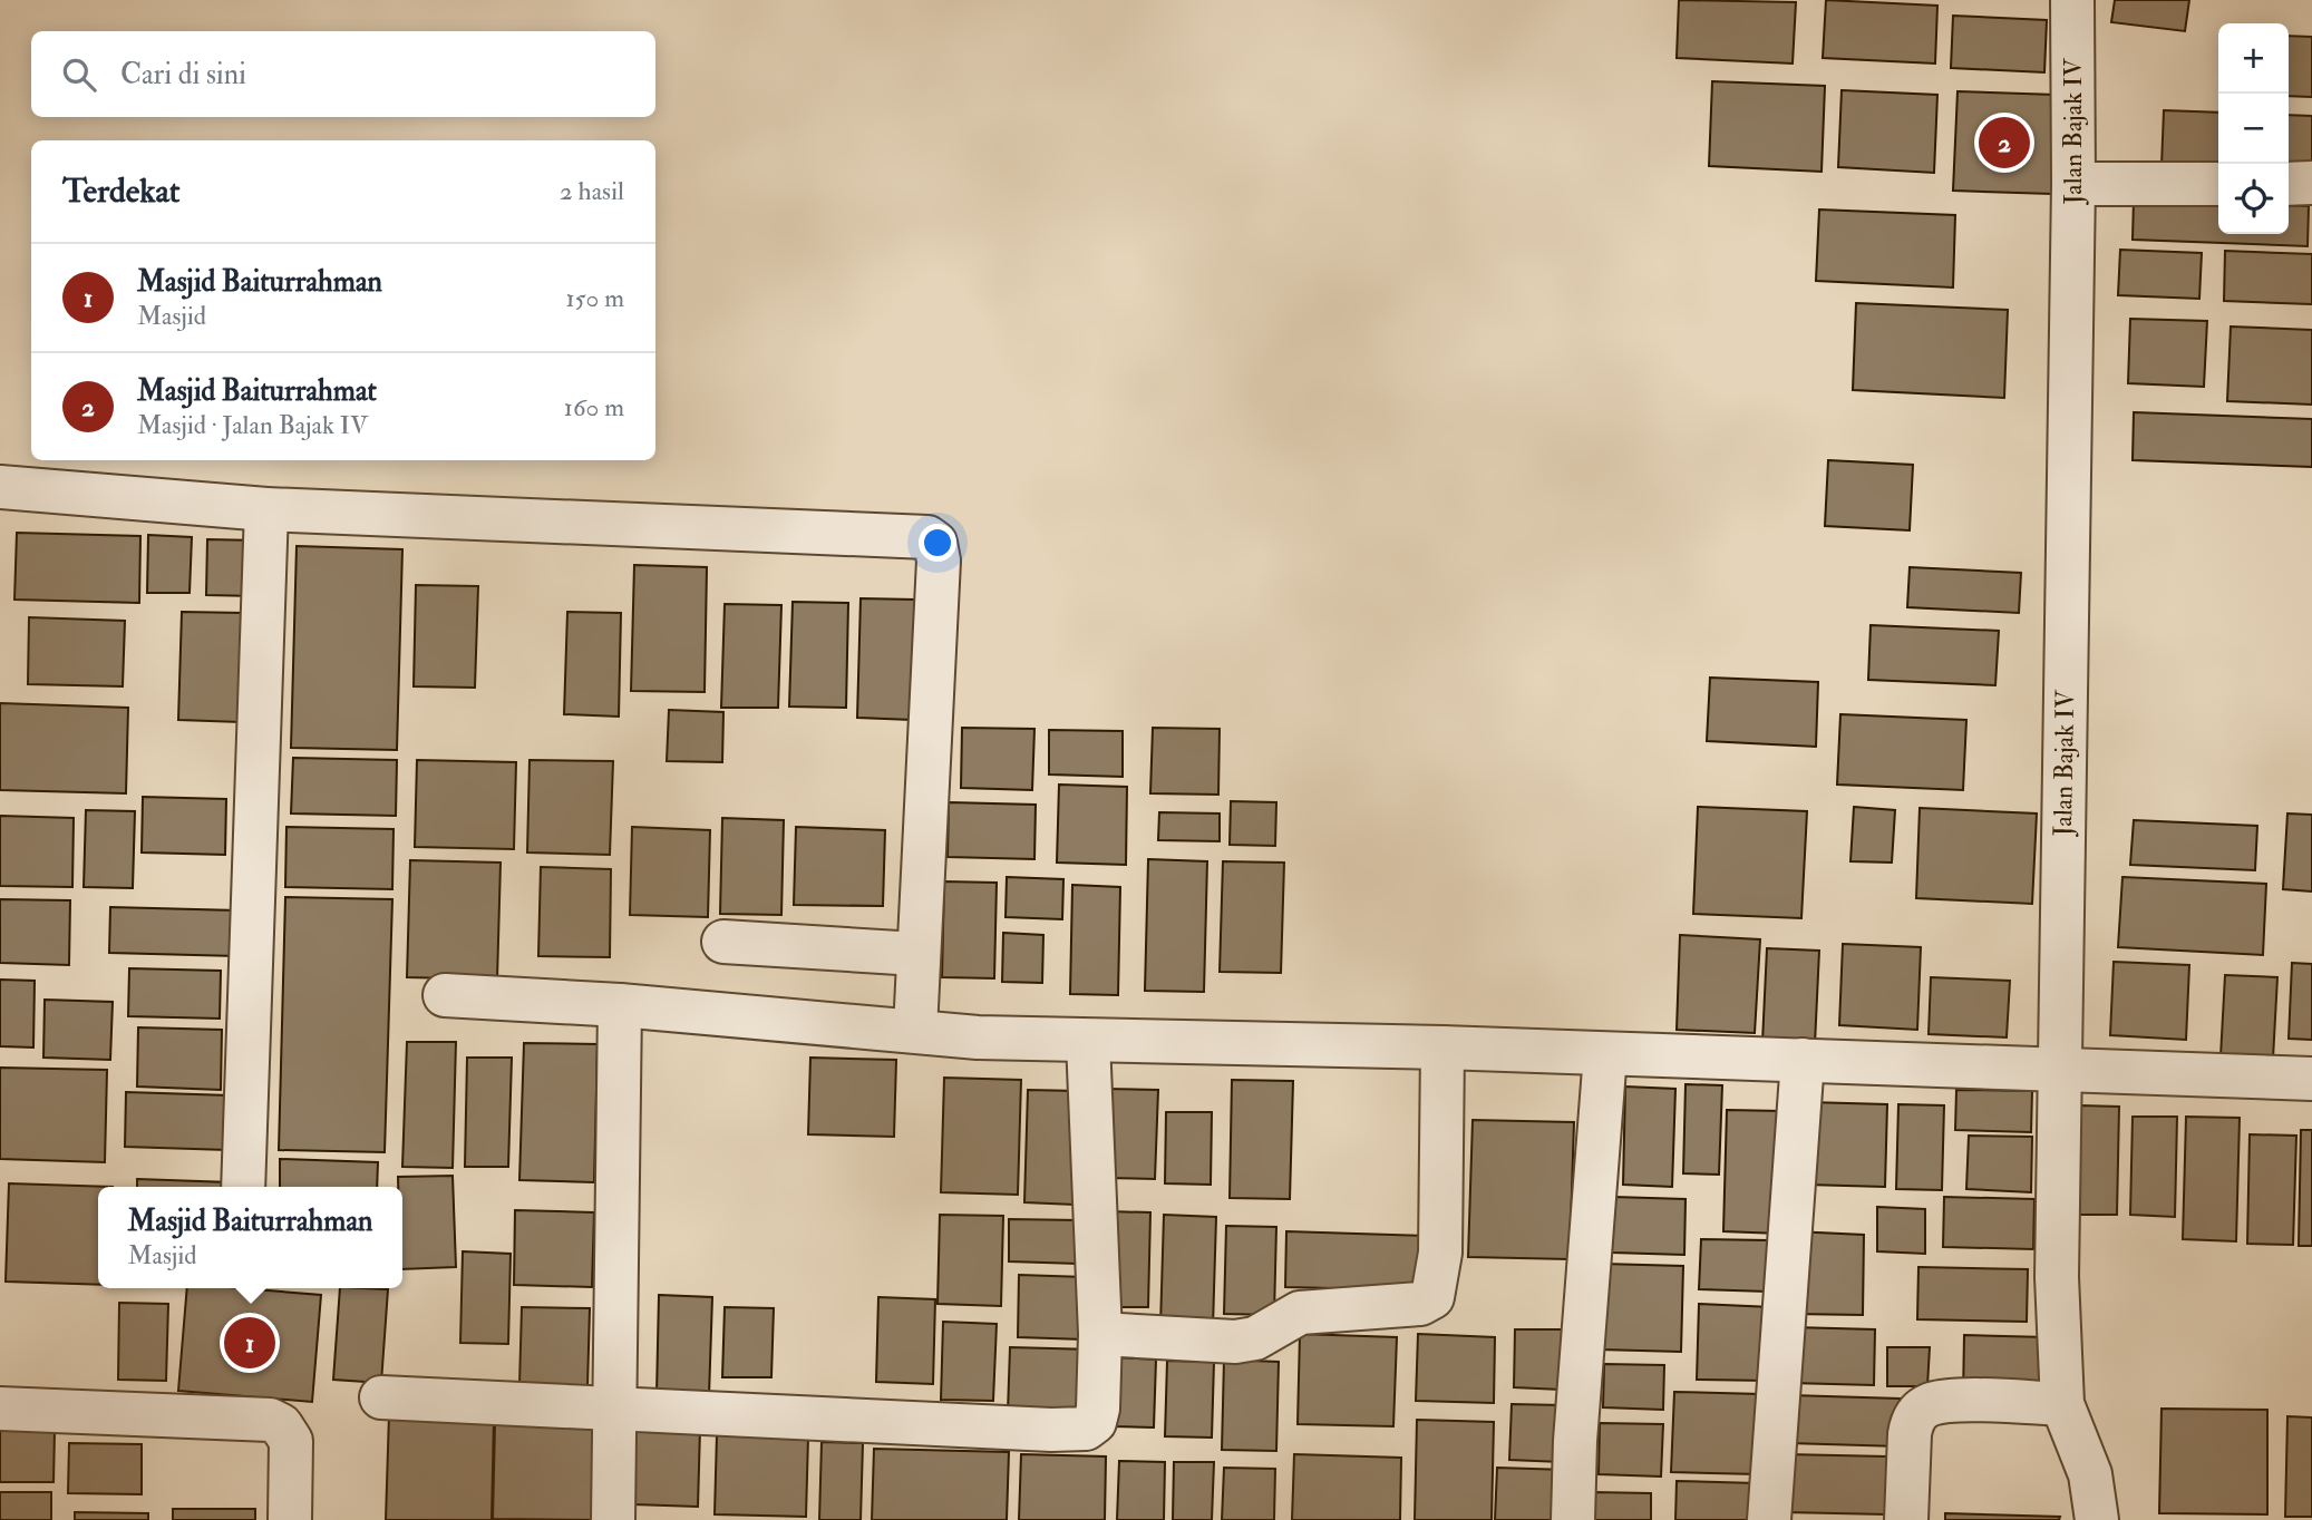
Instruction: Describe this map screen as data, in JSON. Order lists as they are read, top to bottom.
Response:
{
  "streets": {
    "street": ["Jalan Bajak IV"]
  },
  "page": {
    "map_buttons": ["+", "−"],
    "search": "Cari di sini",
    "pins": ["2", "1"],
    "heading": ["Terdekat", "2 hasil"],
    "list": [
      {
        "mark": "1",
        "name": "Masjid Baiturrahman",
        "note": "Masjid",
        "value": "150 m"
      },
      {
        "mark": "2",
        "name": "Masjid Baiturrahmat",
        "note": "Masjid · Jalan Bajak IV",
        "value": "160 m"
      }
    ],
    "popup": ["Masjid Baiturrahman", "Masjid"]
  }
}
